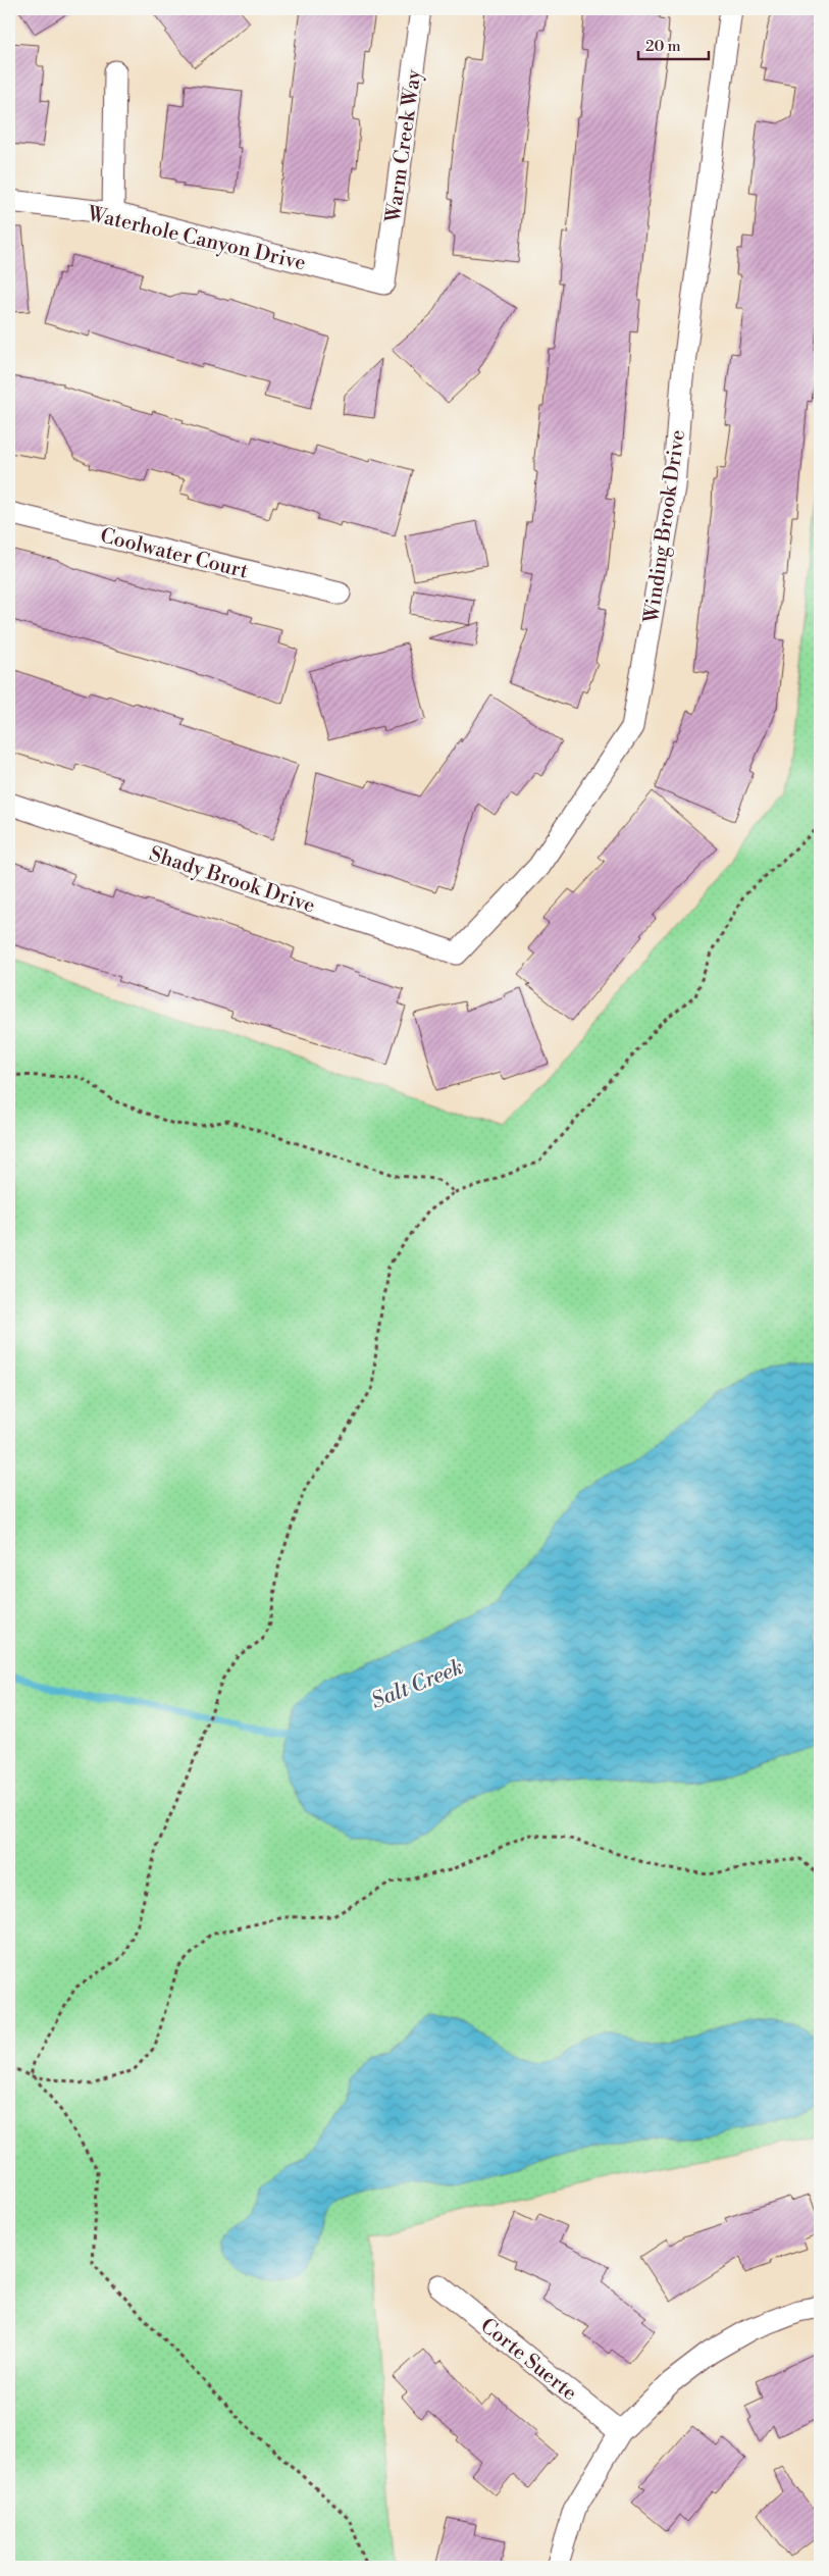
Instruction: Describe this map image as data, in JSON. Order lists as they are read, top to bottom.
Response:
{
  "streets": {
    "street": [
      "Warm Creek Way",
      "Waterhole Canyon Drive",
      "Winding Brook Drive",
      "Coolwater Court",
      "Shady Brook Drive",
      "Corte Suerte"
    ]
  },
  "crossings": [
    ["Warm Creek Way", "Waterhole Canyon Drive"],
    ["Winding Brook Drive", "Shady Brook Drive"]
  ],
  "water": ["Salt Creek"],
  "scale_bar": "20 m"
}
